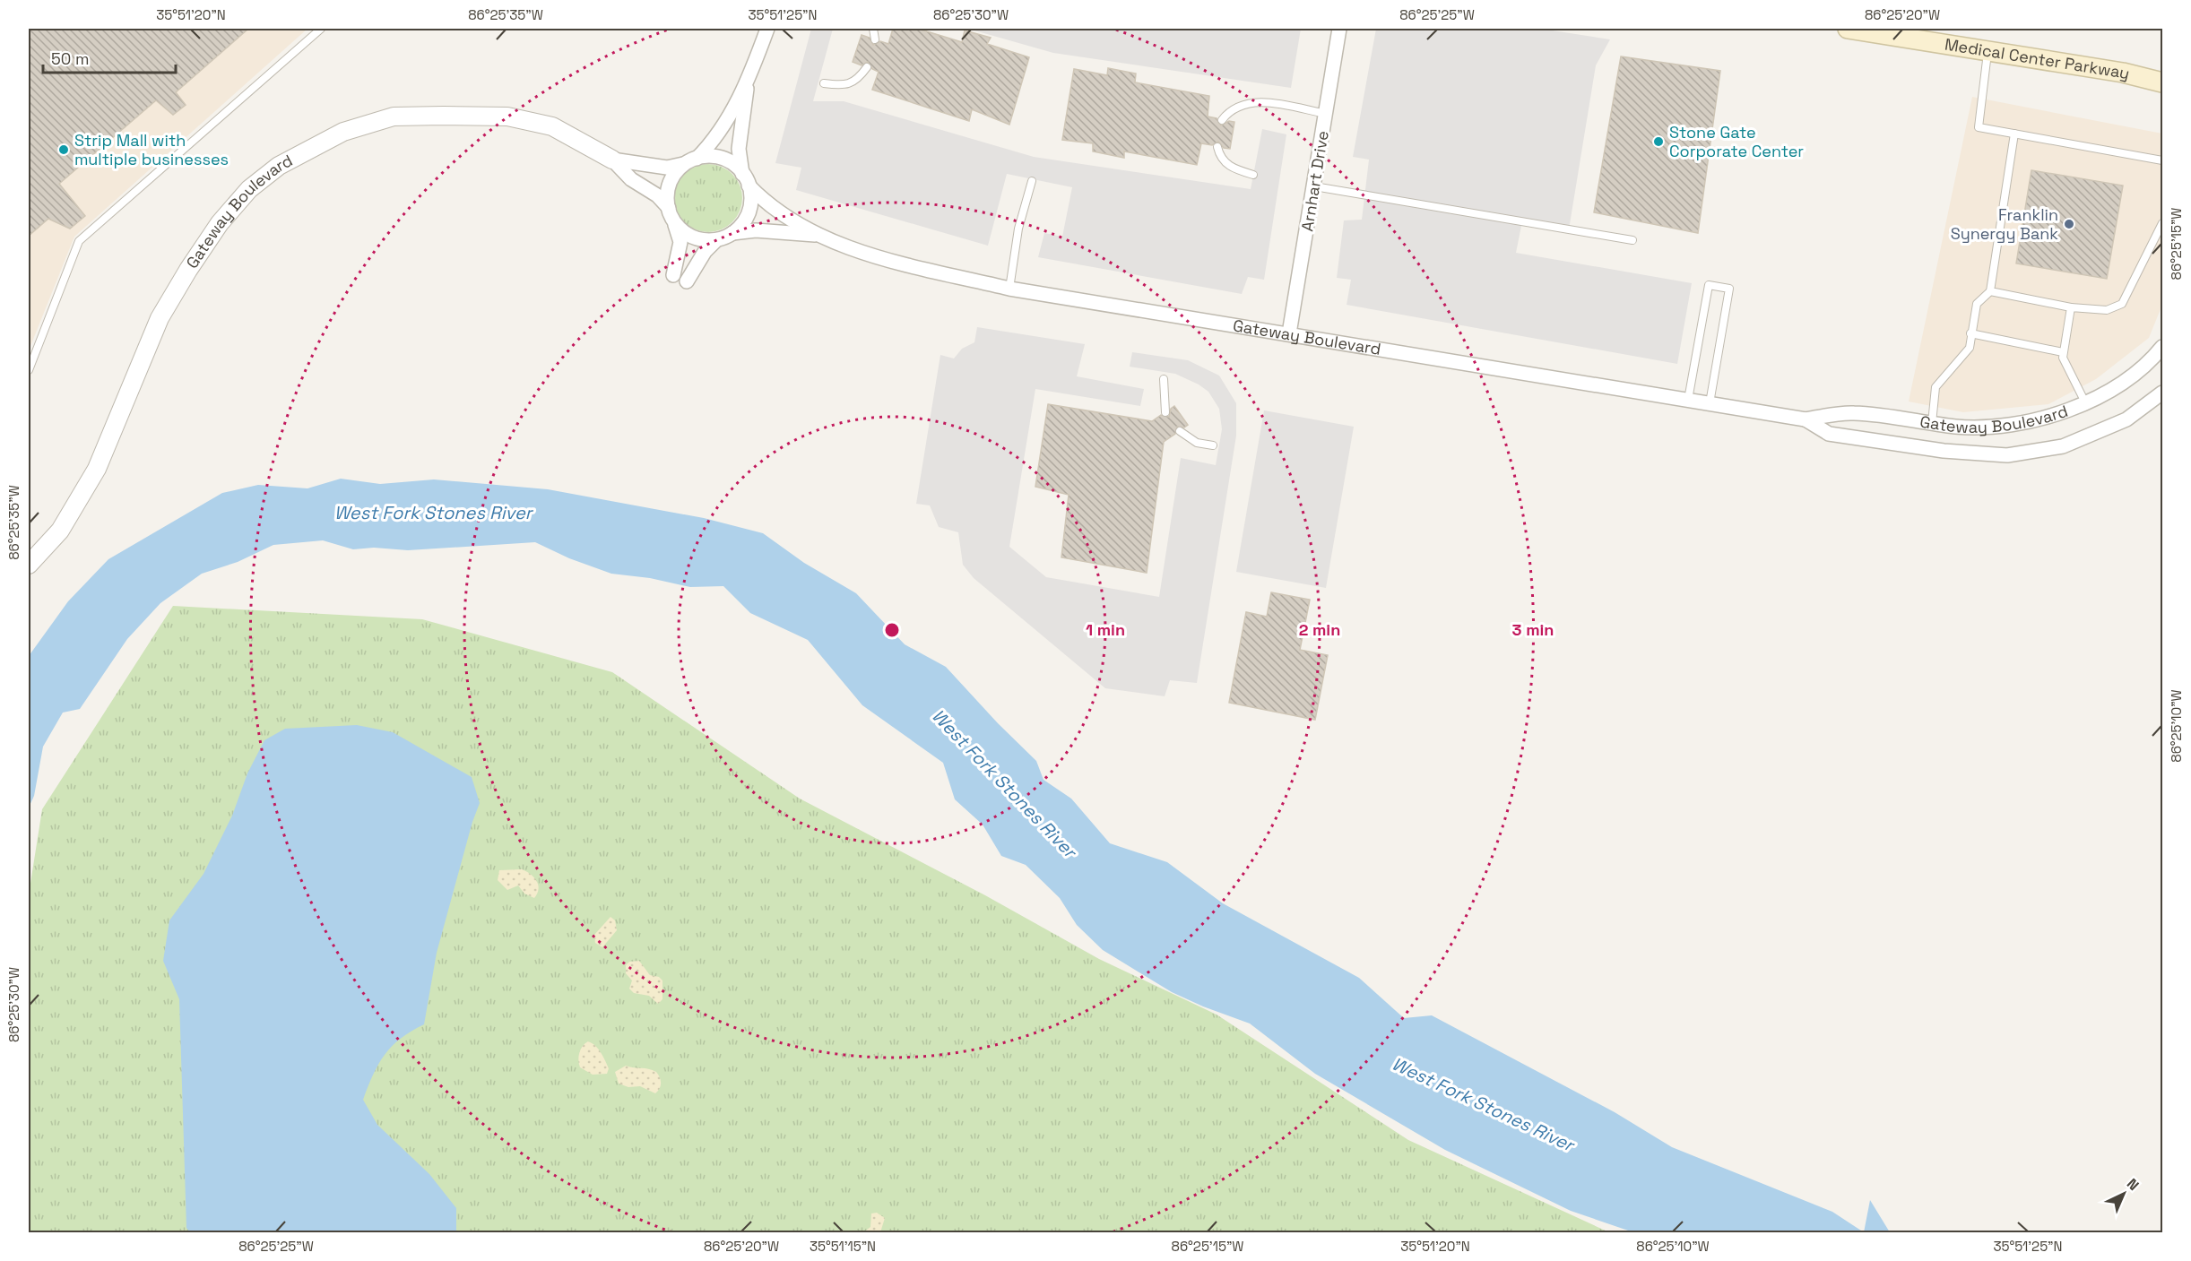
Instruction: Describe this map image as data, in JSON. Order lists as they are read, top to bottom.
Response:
{
  "streets": {
    "main road": ["Medical Center Parkway"],
    "street": ["Arnhart Drive", "Gateway Boulevard"]
  },
  "crossings": [
    ["Arnhart Drive", "Gateway Boulevard"]
  ],
  "water": ["West Fork Stones River"],
  "places": ["Stone Gate Corporate Center", "Strip Mall with multiple businesses", "Franklin Synergy Bank"],
  "scale_bar": "50 m",
  "north": "top right",
  "coordinates": [
    "35°51'20\"N",
    "86°25'35\"W",
    "35°51'25\"N",
    "86°25'30\"W",
    "86°25'25\"W",
    "86°25'20\"W",
    "86°25'15\"W",
    "86°25'10\"W",
    "35°51'15\"N"
  ],
  "rings": ["1 min", "2 min", "3 min"]
}
